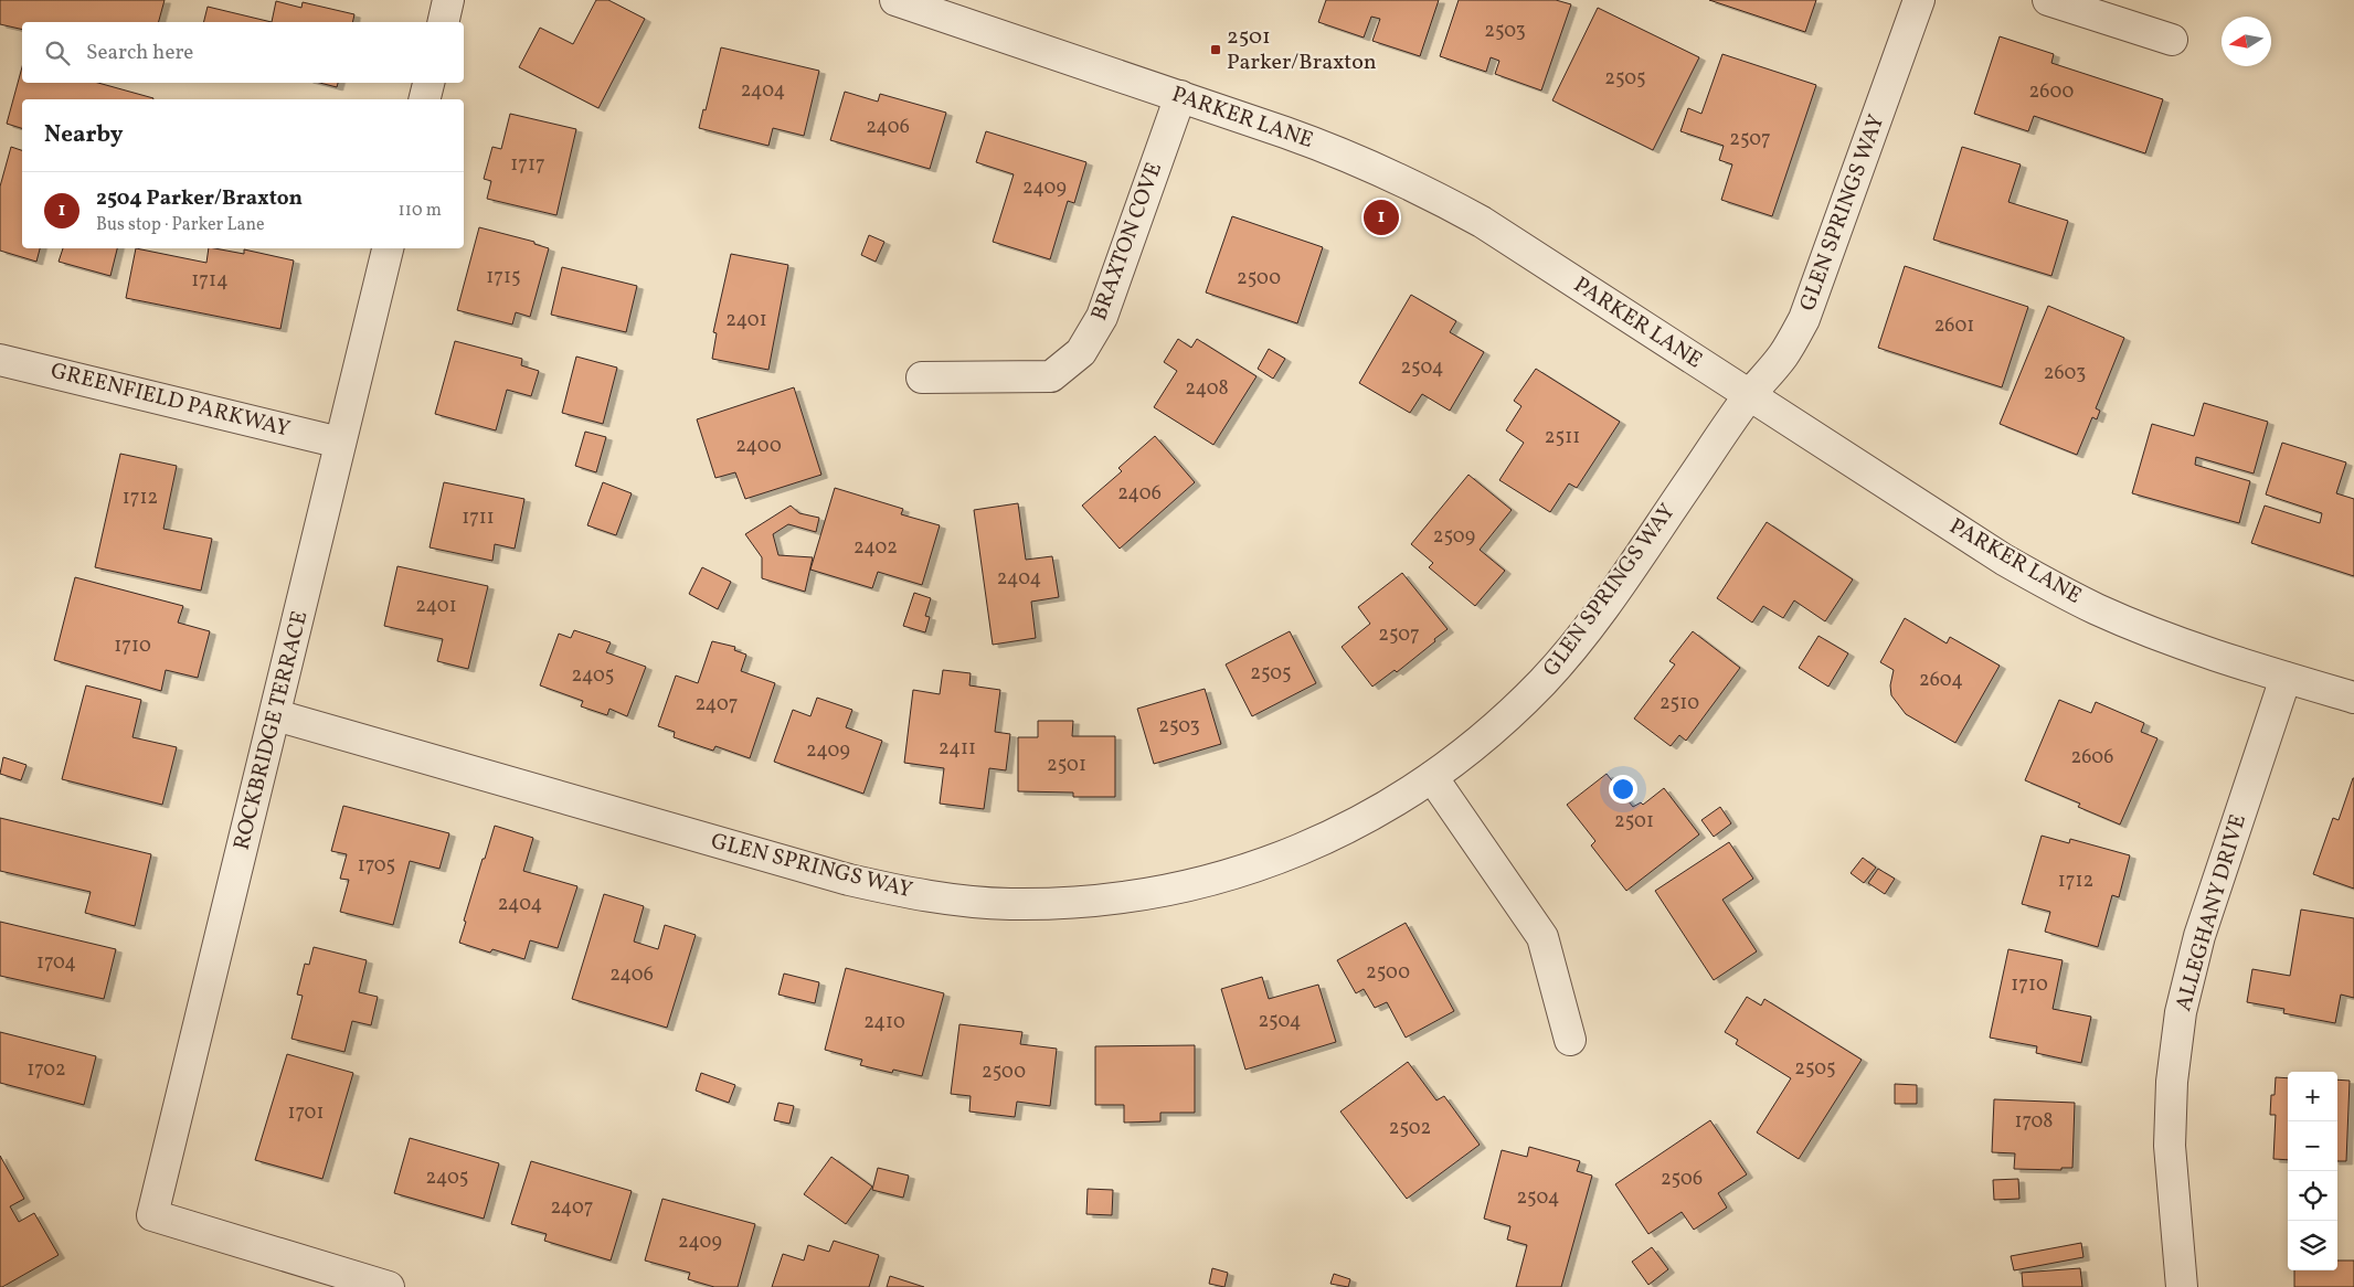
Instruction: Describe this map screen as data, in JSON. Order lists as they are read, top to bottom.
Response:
{
  "streets": {
    "street": [
      "PARKER LANE",
      "GLEN SPRINGS WAY",
      "BRAXTON COVE",
      "GREENFIELD PARKWAY",
      "ROCKBRIDGE TERRACE",
      "ALLEGHANY DRIVE"
    ]
  },
  "crossings": [
    ["PARKER LANE", "GLEN SPRINGS WAY"],
    ["PARKER LANE", "BRAXTON COVE"],
    ["PARKER LANE", "ALLEGHANY DRIVE"],
    ["GLEN SPRINGS WAY", "ROCKBRIDGE TERRACE"],
    ["GREENFIELD PARKWAY", "ROCKBRIDGE TERRACE"]
  ],
  "places": {
    "transit": ["2501 Parker/Braxton"]
  },
  "house_numbers": [
    "2503",
    "2505",
    "2404",
    "2600",
    "2406",
    "2507",
    "1717",
    "2409",
    "1715",
    "2500",
    "1714",
    "2401",
    "2601",
    "2504",
    "2603",
    "2408",
    "2511",
    "2400",
    "2406",
    "1712",
    "1711",
    "2509",
    "2402",
    "2404",
    "2401",
    "2507",
    "1710",
    "2505",
    "2405",
    "2604",
    "2510",
    "2407",
    "2503",
    "2411",
    "2409",
    "2606",
    "2501",
    "2501",
    "1705",
    "1712",
    "2404",
    "1704",
    "2500",
    "2406",
    "1710",
    "2504",
    "2410",
    "2505",
    "1702",
    "2500",
    "1701",
    "1708",
    "2502",
    "2405",
    "2506",
    "2504",
    "2407",
    "2409"
  ],
  "north": "left",
  "page": {
    "search": "Search here",
    "heading": "Nearby",
    "list": [
      {
        "mark": "1",
        "name": "2504 Parker/Braxton",
        "note": "Bus stop · Parker Lane",
        "value": "110 m"
      }
    ],
    "pins": "1",
    "map_buttons": ["+", "−"]
  }
}
